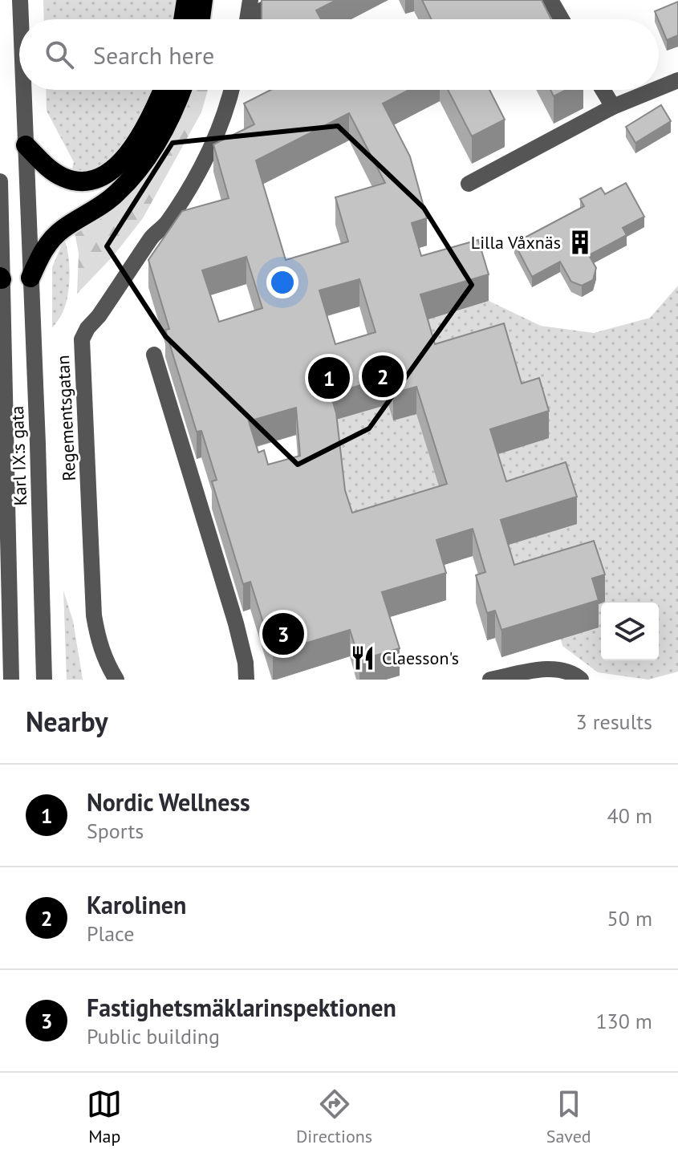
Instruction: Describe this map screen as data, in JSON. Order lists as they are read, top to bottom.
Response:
{
  "streets": {
    "street": ["Regementsgatan", "Karl IX:s gata"]
  },
  "places": {
    "building": ["Lilla Våxnäs"],
    "restaurant": ["Claesson's"]
  },
  "page": {
    "search": "Search here",
    "pins": ["2", "1", "3"],
    "heading": ["Nearby", "3 results"],
    "list": [
      {
        "mark": "1",
        "name": "Nordic Wellness",
        "note": "Sports",
        "value": "40 m"
      },
      {
        "mark": "2",
        "name": "Karolinen",
        "note": "Place",
        "value": "50 m"
      },
      {
        "mark": "3",
        "name": "Fastighetsmäklarinspektionen",
        "note": "Public building",
        "value": "130 m"
      }
    ],
    "nav": ["Map", "Directions", "Saved"]
  }
}
